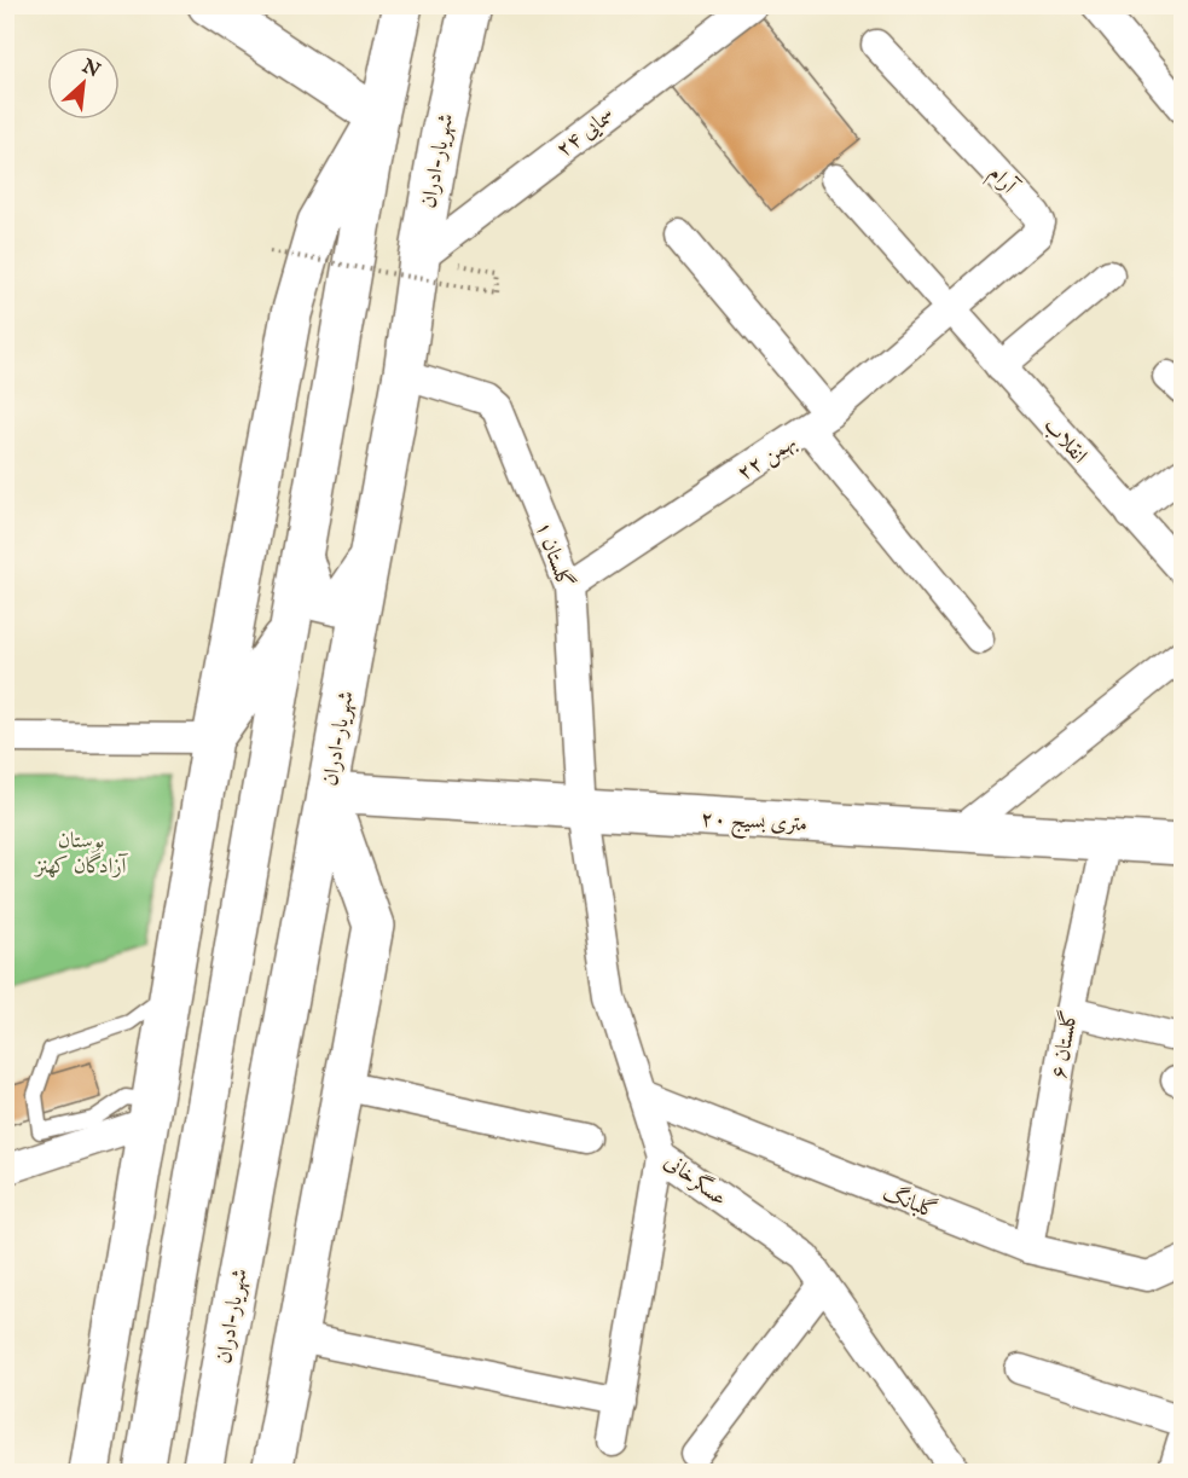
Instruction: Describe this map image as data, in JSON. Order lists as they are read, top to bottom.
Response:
{
  "streets": {
    "main road": ["شهریار-ادران", "۲۰ متری بسیج"],
    "street": [
      "سمایی ۲۴",
      "آرام",
      "انقلاب",
      "۲۲ بهمن",
      "گلستان ۱",
      "گلستان ۶",
      "عسگرخانی",
      "گلبانگ"
    ]
  },
  "crossings": [
    ["سمایی ۲۴", "شهریار-ادران"],
    ["شهریار-ادران", "گلستان ۱"],
    ["شهریار-ادران", "۲۰ متری بسیج"],
    ["آرام", "انقلاب"],
    ["آرام", "۲۲ بهمن"],
    ["انقلاب", "۲۲ بهمن"],
    ["۲۲ بهمن", "گلستان ۱"],
    ["گلستان ۱", "۲۰ متری بسیج"],
    ["گلستان ۱", "عسگرخانی"],
    ["۲۰ متری بسیج", "گلستان ۶"],
    ["۲۰ متری بسیج", "عسگرخانی"],
    ["گلستان ۶", "گلبانگ"],
    ["عسگرخانی", "گلبانگ"]
  ],
  "parks": ["بوستان آزادگان کهنز"],
  "north": "top right"
}
